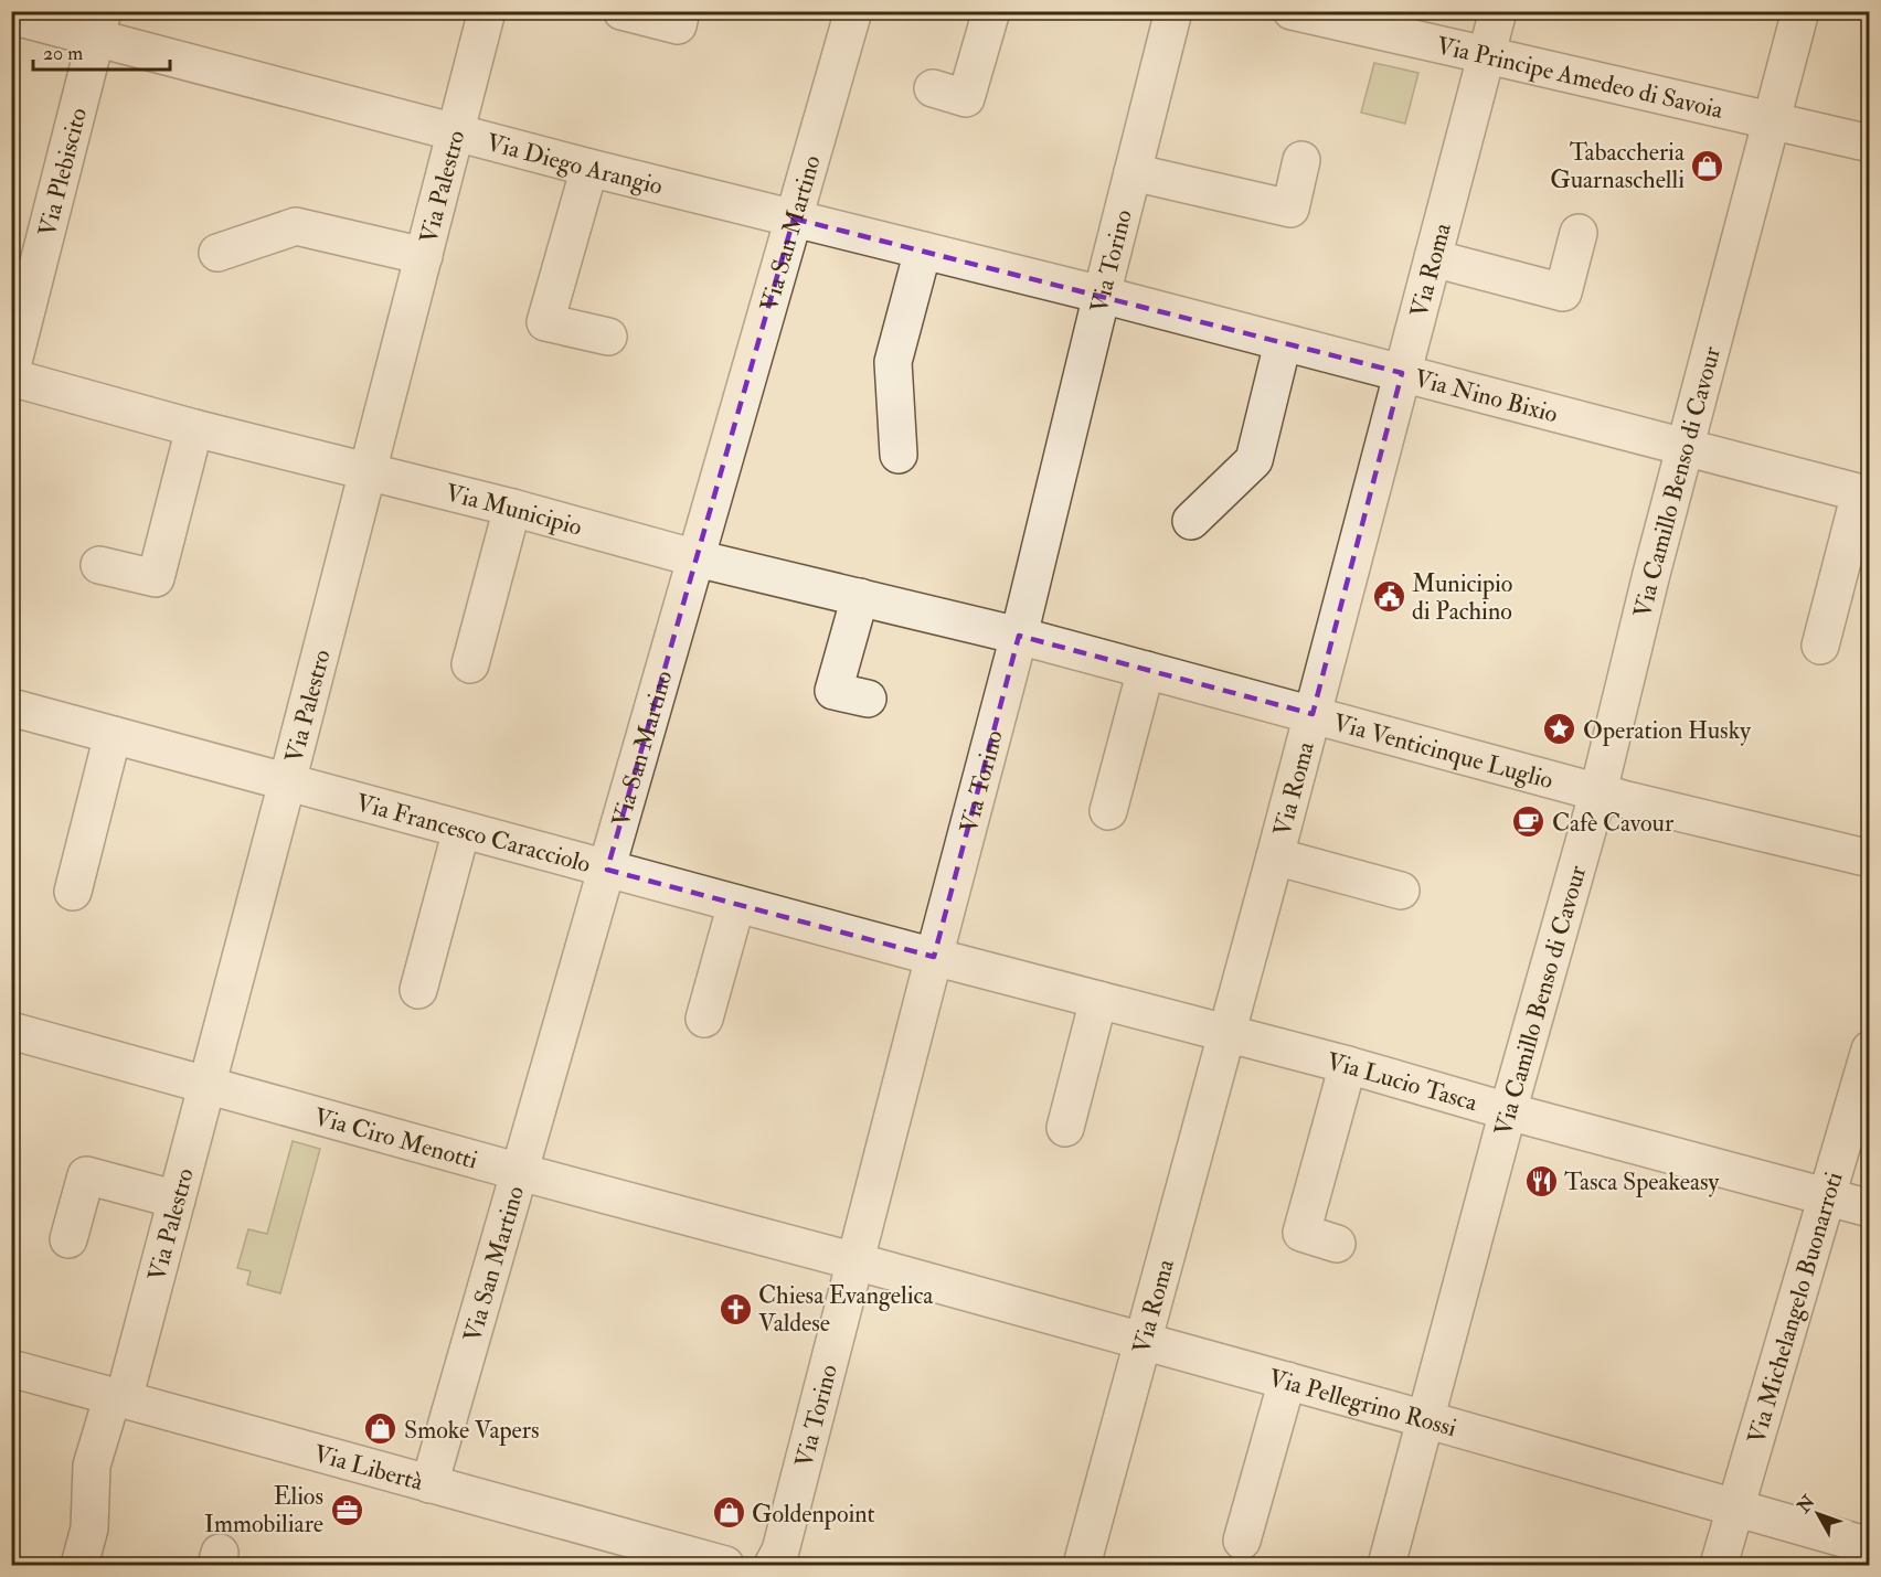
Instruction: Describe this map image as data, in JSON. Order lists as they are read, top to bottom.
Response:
{
  "streets": {
    "street": [
      "Via Principe Amedeo di Savoia",
      "Via Diego Arangio",
      "Via Plebiscito",
      "Via Palestro",
      "Via San Martino",
      "Via Torino",
      "Via Roma",
      "Via Nino Bixio",
      "Via Camillo Benso di Cavour",
      "Via Municipio",
      "Via Venticinque Luglio",
      "Via Francesco Caracciolo",
      "Via Lucio Tasca",
      "Via Ciro Menotti",
      "Via Michelangelo Buonarroti",
      "Via Pellegrino Rossi",
      "Via Libertà"
    ]
  },
  "crossings": [
    ["Via Principe Amedeo di Savoia", "Via Roma"],
    ["Via Principe Amedeo di Savoia", "Via Camillo Benso di Cavour"],
    ["Via Diego Arangio", "Via Plebiscito"],
    ["Via Diego Arangio", "Via Palestro"],
    ["Via Diego Arangio", "Via San Martino"],
    ["Via Diego Arangio", "Via Torino"],
    ["Via Diego Arangio", "Via Nino Bixio"],
    ["Via Palestro", "Via Municipio"],
    ["Via Palestro", "Via Francesco Caracciolo"],
    ["Via Palestro", "Via Ciro Menotti"],
    ["Via Palestro", "Via Libertà"],
    ["Via San Martino", "Via Municipio"],
    ["Via San Martino", "Via Francesco Caracciolo"],
    ["Via San Martino", "Via Ciro Menotti"],
    ["Via San Martino", "Via Libertà"],
    ["Via Torino", "Via Nino Bixio"],
    ["Via Torino", "Via Municipio"],
    ["Via Torino", "Via Venticinque Luglio"],
    ["Via Torino", "Via Francesco Caracciolo"],
    ["Via Torino", "Via Lucio Tasca"],
    ["Via Torino", "Via Ciro Menotti"],
    ["Via Torino", "Via Pellegrino Rossi"],
    ["Via Roma", "Via Nino Bixio"],
    ["Via Roma", "Via Venticinque Luglio"],
    ["Via Roma", "Via Lucio Tasca"],
    ["Via Roma", "Via Pellegrino Rossi"],
    ["Via Nino Bixio", "Via Camillo Benso di Cavour"],
    ["Via Camillo Benso di Cavour", "Via Venticinque Luglio"],
    ["Via Camillo Benso di Cavour", "Via Lucio Tasca"],
    ["Via Camillo Benso di Cavour", "Via Pellegrino Rossi"],
    ["Via Municipio", "Via Venticinque Luglio"],
    ["Via Francesco Caracciolo", "Via Lucio Tasca"],
    ["Via Lucio Tasca", "Via Michelangelo Buonarroti"],
    ["Via Ciro Menotti", "Via Pellegrino Rossi"],
    ["Via Michelangelo Buonarroti", "Via Pellegrino Rossi"]
  ],
  "places": {
    "shop": ["Tabaccheria Guarnaschelli", "Smoke Vapers", "Goldenpoint"],
    "public building": ["Municipio di Pachino"],
    "place": ["Operation Husky"],
    "cafe": ["Cafè Cavour"],
    "restaurant": ["Tasca Speakeasy"],
    "church": ["Chiesa Evangelica Valdese"],
    "office": ["Elios Immobiliare"]
  },
  "scale_bar": "20 m",
  "north": "top left"
}
